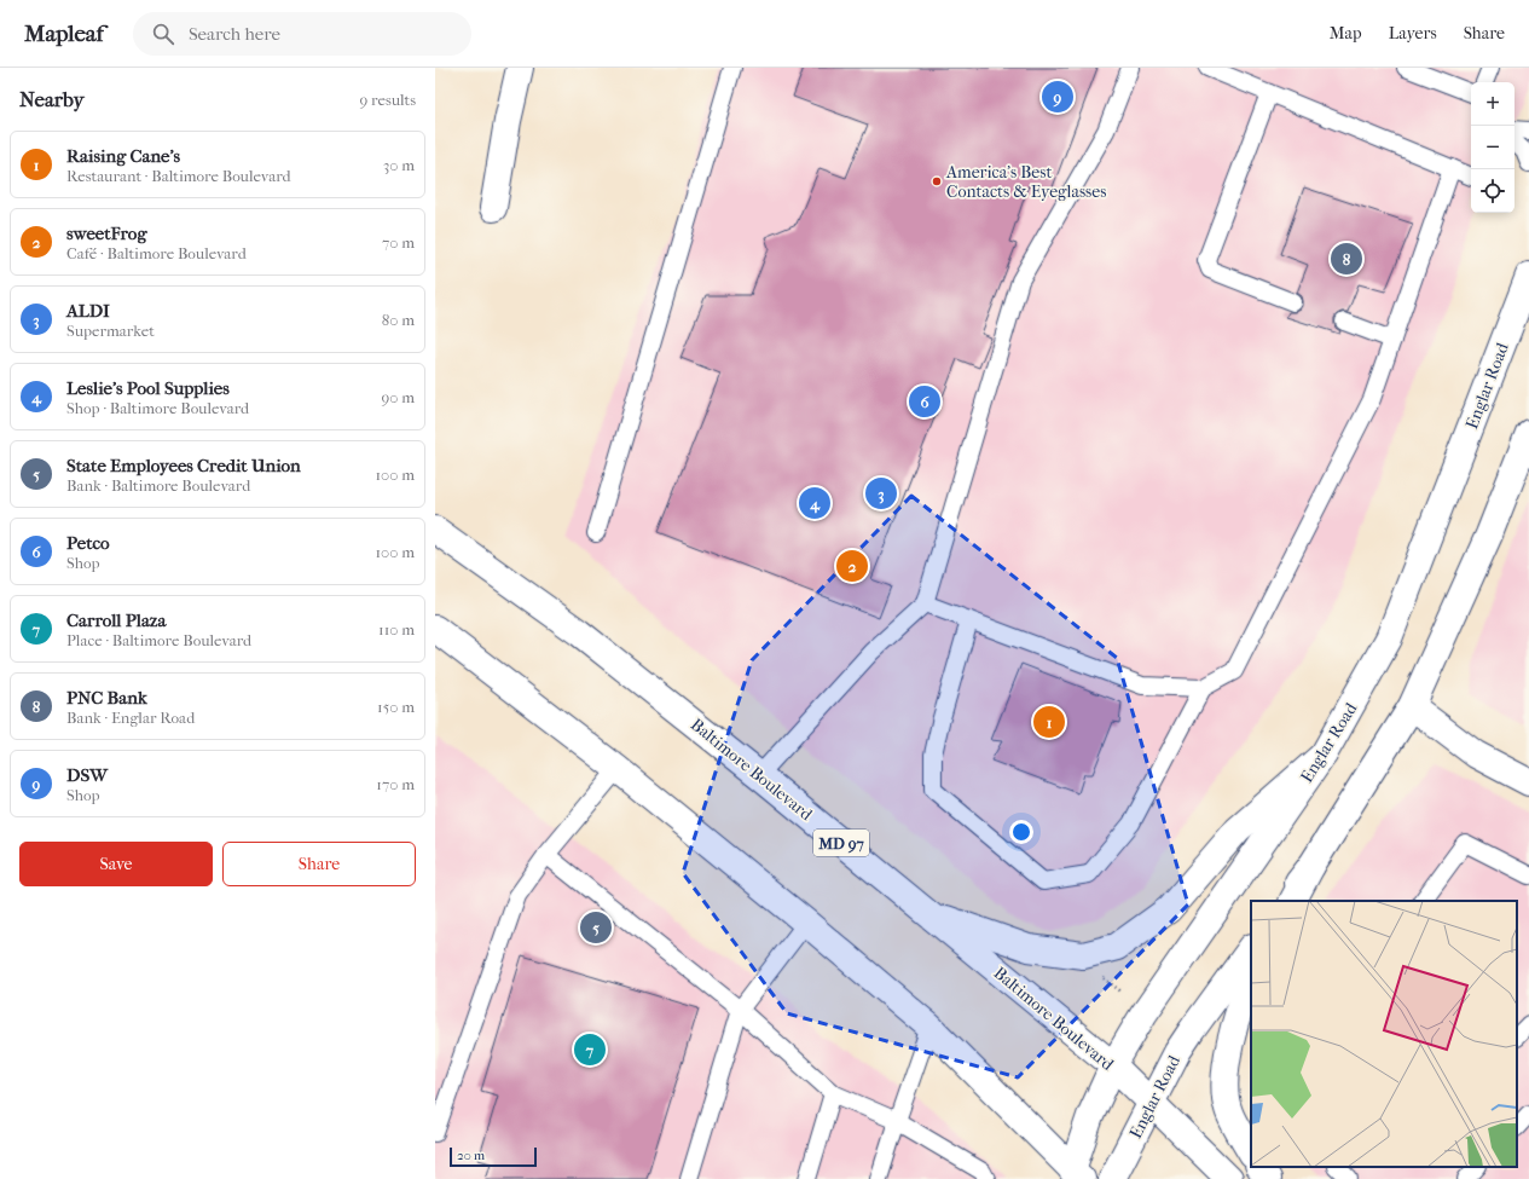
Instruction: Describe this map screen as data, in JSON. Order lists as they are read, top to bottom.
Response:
{
  "streets": {
    "main road": ["Englar Road", "Baltimore Boulevard", "MD 97"]
  },
  "crossings": [
    ["Englar Road", "Baltimore Boulevard"]
  ],
  "places": ["America's Best Contacts & Eyeglasses"],
  "scale_bar": "20 m",
  "page": {
    "header": "Mapleaf",
    "search": "Search here",
    "nav": ["Map", "Layers", "Share"],
    "heading": ["Nearby", "9 results"],
    "pins": [
      "9",
      "8",
      "6",
      "3",
      "4",
      "2",
      "1",
      "5",
      "7"
    ],
    "map_buttons": ["+", "−"],
    "list": [
      {
        "mark": "1",
        "name": "Raising Cane's",
        "note": "Restaurant · Baltimore Boulevard",
        "value": "30 m"
      },
      {
        "mark": "2",
        "name": "sweetFrog",
        "note": "Café · Baltimore Boulevard",
        "value": "70 m"
      },
      {
        "mark": "3",
        "name": "ALDI",
        "note": "Supermarket",
        "value": "80 m"
      },
      {
        "mark": "4",
        "name": "Leslie's Pool Supplies",
        "note": "Shop · Baltimore Boulevard",
        "value": "90 m"
      },
      {
        "mark": "5",
        "name": "State Employees Credit Union",
        "note": "Bank · Baltimore Boulevard",
        "value": "100 m"
      },
      {
        "mark": "6",
        "name": "Petco",
        "note": "Shop",
        "value": "100 m"
      },
      {
        "mark": "7",
        "name": "Carroll Plaza",
        "note": "Place · Baltimore Boulevard",
        "value": "110 m"
      },
      {
        "mark": "8",
        "name": "PNC Bank",
        "note": "Bank · Englar Road",
        "value": "150 m"
      },
      {
        "mark": "9",
        "name": "DSW",
        "note": "Shop",
        "value": "170 m"
      }
    ],
    "buttons": ["Save", "Share"],
    "scale": "20 m"
  }
}
